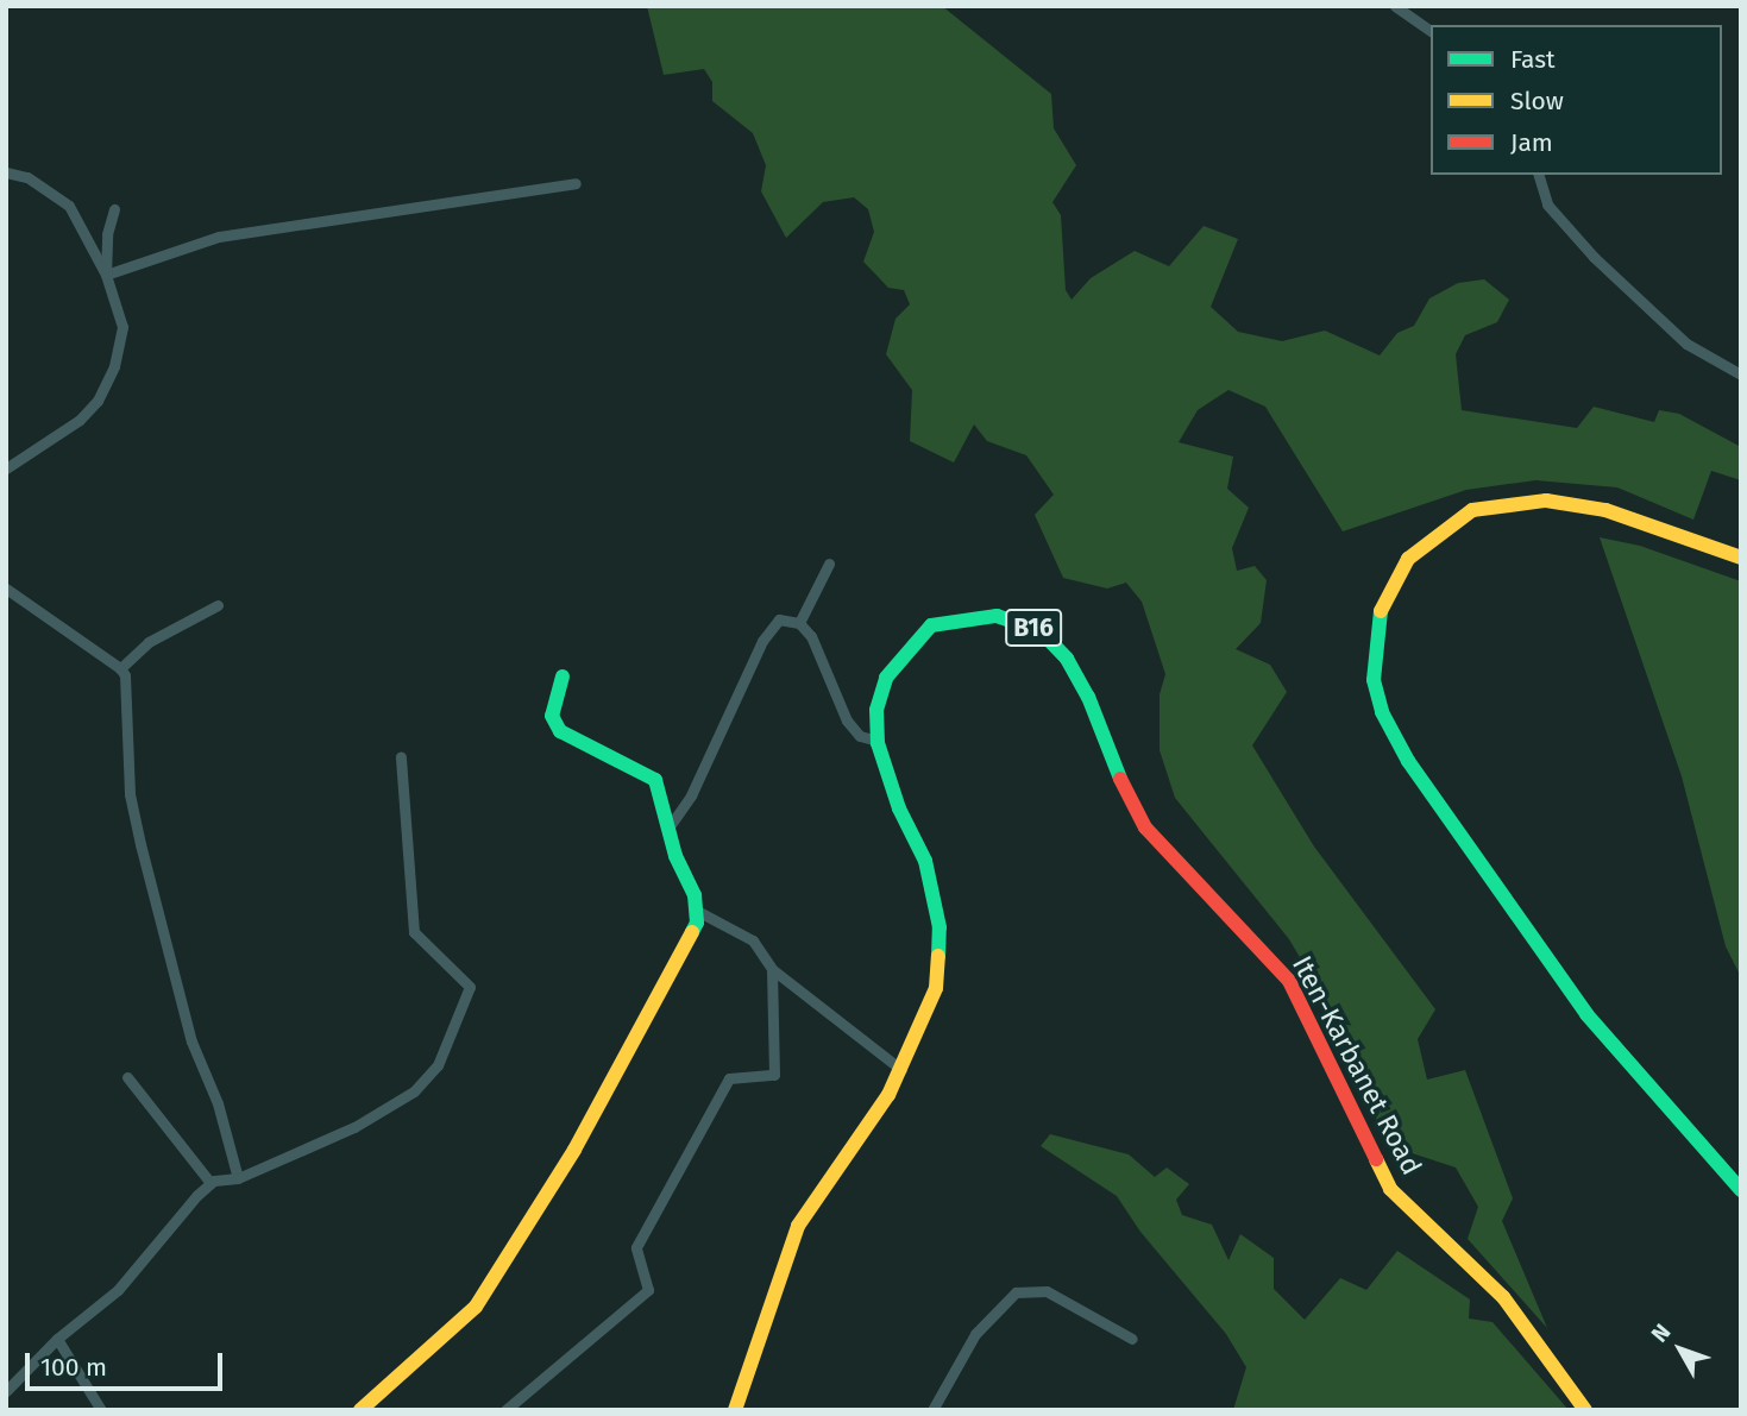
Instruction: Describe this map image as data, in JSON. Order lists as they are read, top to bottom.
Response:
{
  "streets": {
    "main road": ["B16", "Iten-Karbanet Road"]
  },
  "legend": ["Fast", "Slow", "Jam"],
  "scale_bar": "100 m",
  "north": "top left"
}
